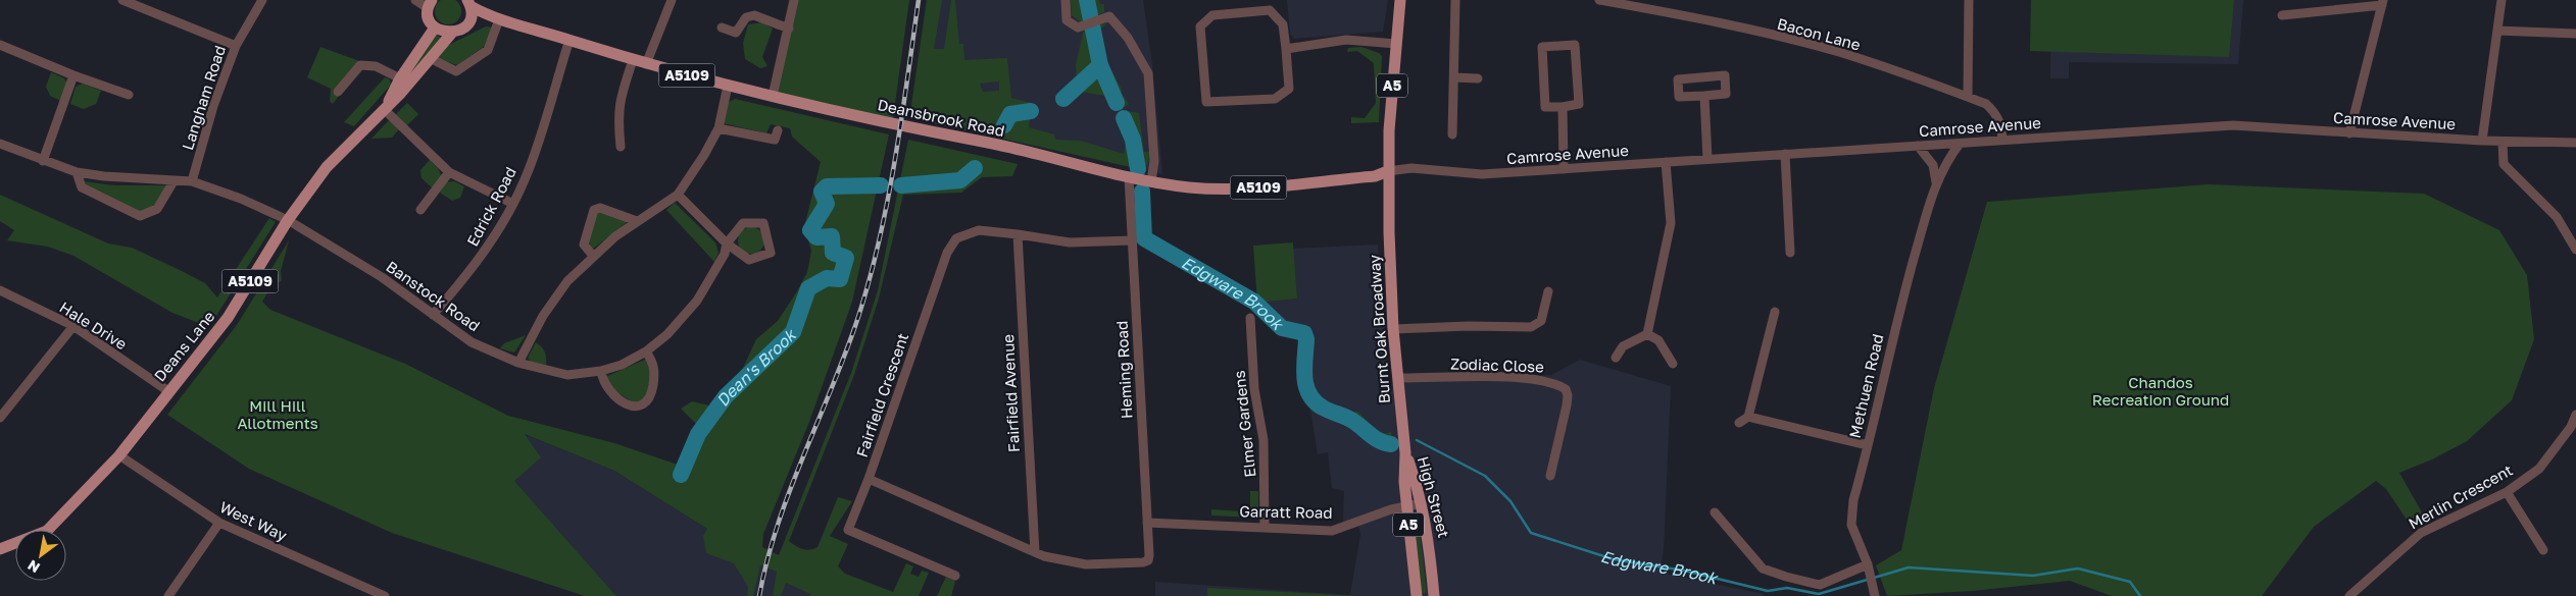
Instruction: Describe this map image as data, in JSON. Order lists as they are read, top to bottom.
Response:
{
  "streets": {
    "main road": [
      "A5109",
      "A5",
      "Deansbrook Road",
      "Burnt Oak Broadway",
      "Deans Lane",
      "High Street"
    ],
    "street": [
      "Bacon Lane",
      "Langham Road",
      "Camrose Avenue",
      "Edrick Road",
      "Banstock Road",
      "Hale Drive",
      "Zodiac Close",
      "Heming Road",
      "Methuen Road",
      "Fairfield Avenue",
      "Fairfield Crescent",
      "Elmer Gardens",
      "Merlin Crescent",
      "Garratt Road",
      "West Way"
    ]
  },
  "crossings": [
    ["Bacon Lane", "Camrose Avenue"],
    ["A5", "Deansbrook Road"],
    ["A5", "Camrose Avenue"],
    ["A5", "Burnt Oak Broadway"],
    ["Langham Road", "Banstock Road"],
    ["Deansbrook Road", "Camrose Avenue"],
    ["Deansbrook Road", "Edrick Road"],
    ["Deansbrook Road", "Burnt Oak Broadway"],
    ["Deansbrook Road", "Deans Lane"],
    ["Deansbrook Road", "Heming Road"],
    ["Camrose Avenue", "Burnt Oak Broadway"],
    ["Camrose Avenue", "Methuen Road"],
    ["Edrick Road", "Banstock Road"],
    ["Banstock Road", "Deans Lane"],
    ["Hale Drive", "Deans Lane"],
    ["Burnt Oak Broadway", "Zodiac Close"],
    ["Burnt Oak Broadway", "High Street"],
    ["Deans Lane", "West Way"],
    ["Heming Road", "Fairfield Crescent"],
    ["Heming Road", "Garratt Road"],
    ["Fairfield Avenue", "Fairfield Crescent"],
    ["Elmer Gardens", "Garratt Road"],
    ["High Street", "Garratt Road"]
  ],
  "water": ["Edgware Brook", "Dean's Brook"],
  "parks": ["Chandos Recreation Ground", "Mill Hill Allotments"],
  "north": "bottom left"
}
